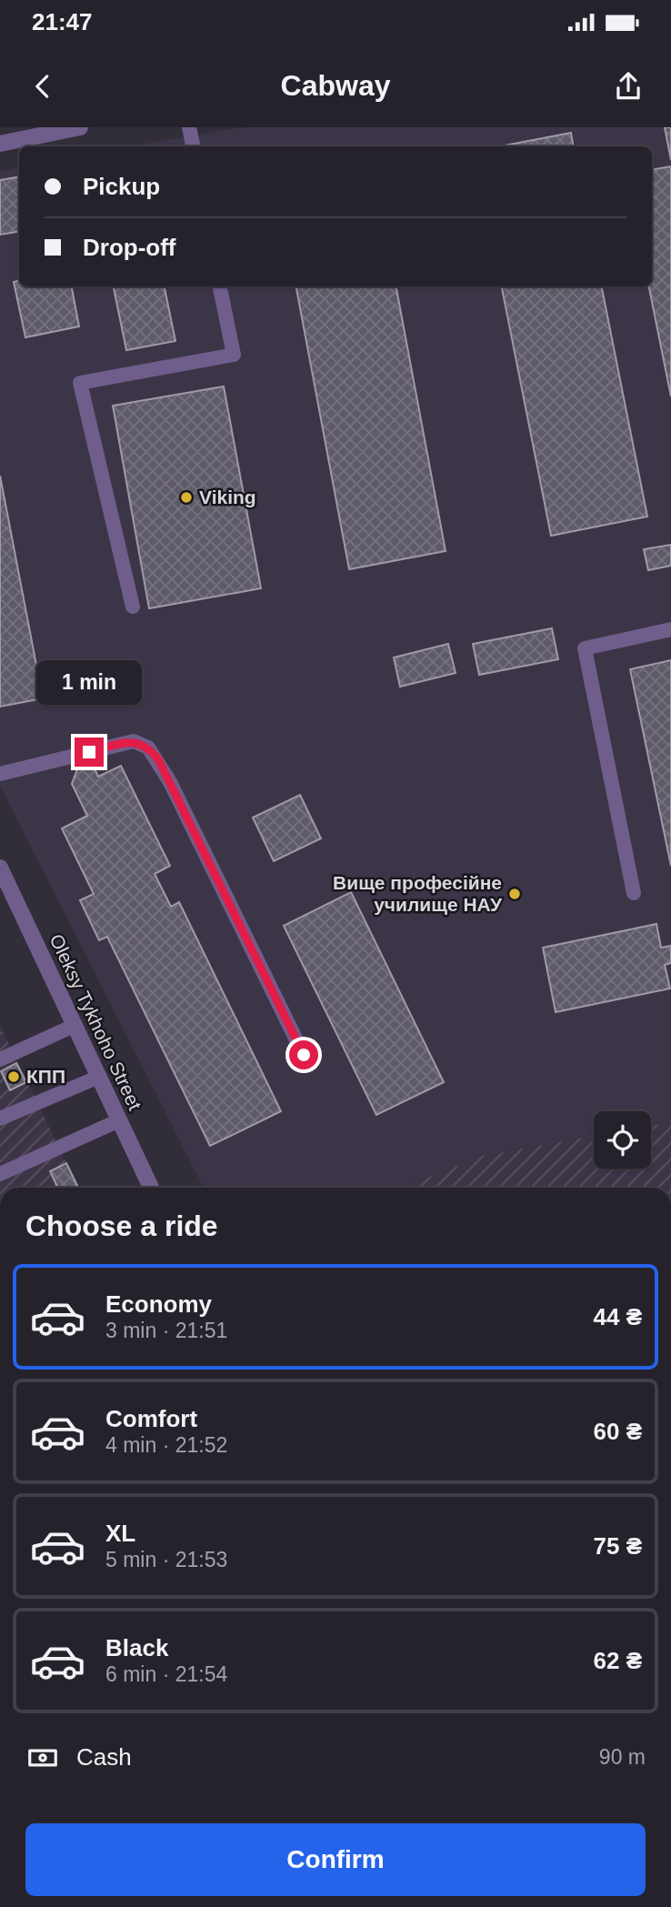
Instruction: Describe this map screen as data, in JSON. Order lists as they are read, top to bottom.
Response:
{
  "streets": {
    "street": ["Oleksy Tykhoho Street"]
  },
  "places": ["Viking", "Вище професійне училище НАУ", "КПП"],
  "page": {
    "status": "21:47",
    "header": "Cabway",
    "banner": ["Pickup", "Drop-off"],
    "bubble": "1 min",
    "heading": "Choose a ride",
    "list": [
      {
        "name": "Economy",
        "note": "3 min · 21:51",
        "value": "44 ₴"
      },
      {
        "name": "Comfort",
        "note": "4 min · 21:52",
        "value": "60 ₴"
      },
      {
        "name": "XL",
        "note": "5 min · 21:53",
        "value": "75 ₴"
      },
      {
        "name": "Black",
        "note": "6 min · 21:54",
        "value": "62 ₴"
      }
    ],
    "pay": ["Cash", "90 m"],
    "buttons": "Confirm"
  }
}
